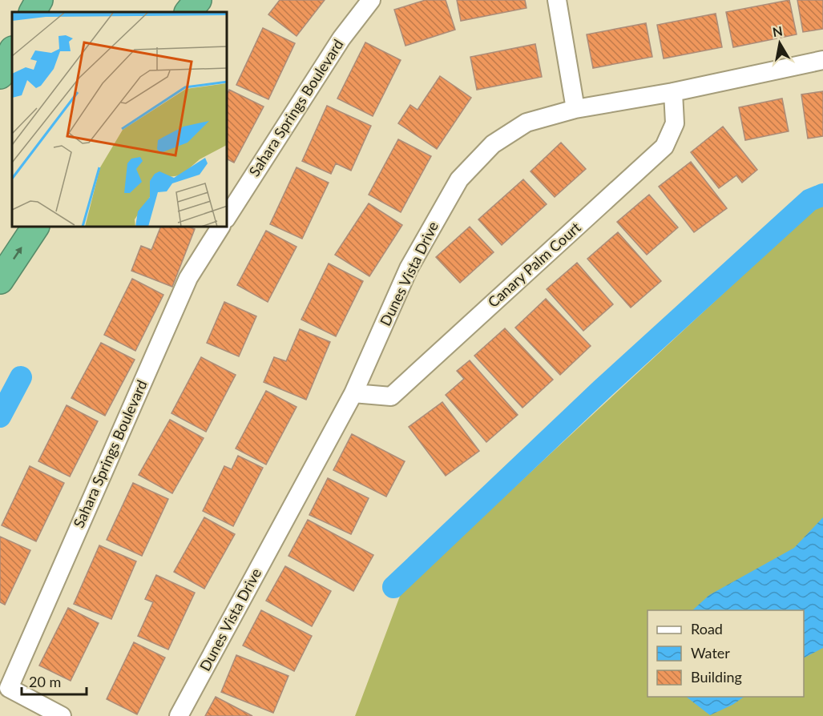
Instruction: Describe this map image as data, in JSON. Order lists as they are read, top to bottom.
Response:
{
  "streets": {
    "street": ["Sahara Springs Boulevard", "Canary Palm Court", "Dunes Vista Drive"]
  },
  "crossings": [
    ["Canary Palm Court", "Dunes Vista Drive"]
  ],
  "legend": ["Road", "Water", "Building"],
  "scale_bar": "20 m",
  "north": "top"
}
